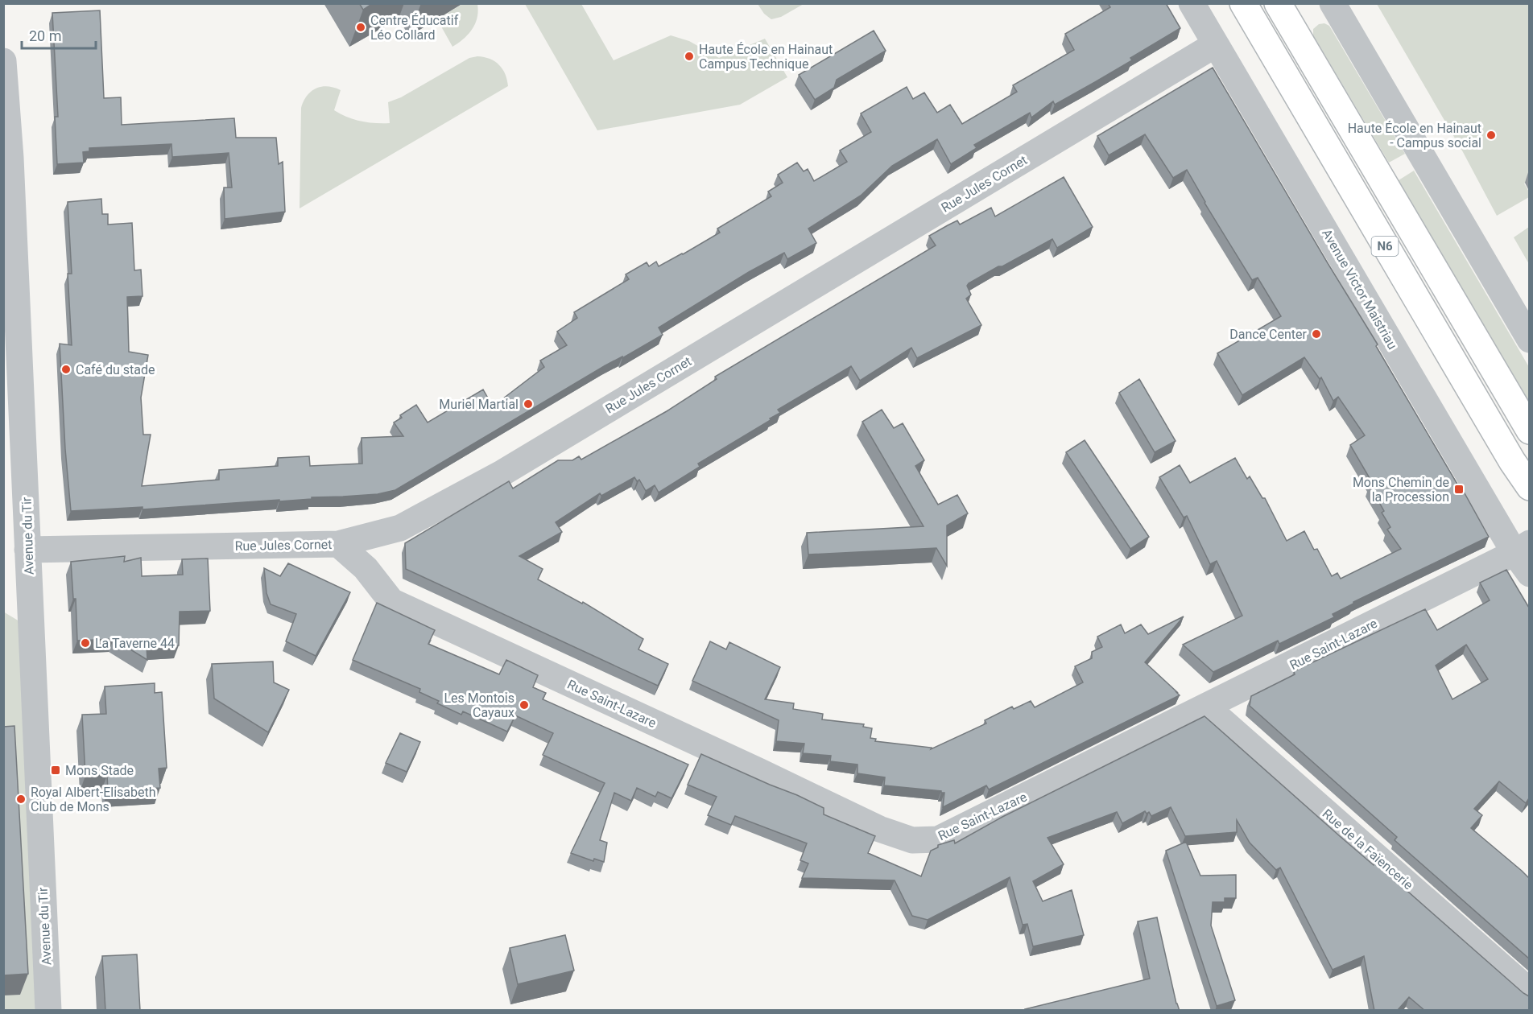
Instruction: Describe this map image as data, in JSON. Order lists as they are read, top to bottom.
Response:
{
  "streets": {
    "main road": ["N6"],
    "street": [
      "Rue Jules Cornet",
      "Avenue Victor Maistriau",
      "Avenue du Tir",
      "Rue Saint-Lazare",
      "Rue de la Faïencerie"
    ]
  },
  "crossings": [
    ["Rue Jules Cornet", "Avenue Victor Maistriau"],
    ["Rue Jules Cornet", "Avenue du Tir"],
    ["Rue Jules Cornet", "Rue Saint-Lazare"],
    ["Avenue Victor Maistriau", "Rue Saint-Lazare"],
    ["Rue Saint-Lazare", "Rue de la Faïencerie"]
  ],
  "places": {
    "other": [
      "Centre Éducatif Léo Collard",
      "Haute École en Hainaut Campus Technique",
      "Haute École en Hainaut - Campus social",
      "Dance Center",
      "Café du stade",
      "Muriel Martial",
      "La Taverne 44",
      "Les Montois Cayaux",
      "Royal Albert-Elisabeth Club de Mons"
    ],
    "transit": ["Mons Chemin de la Procession", "Mons Stade"]
  },
  "scale_bar": "20 m"
}
